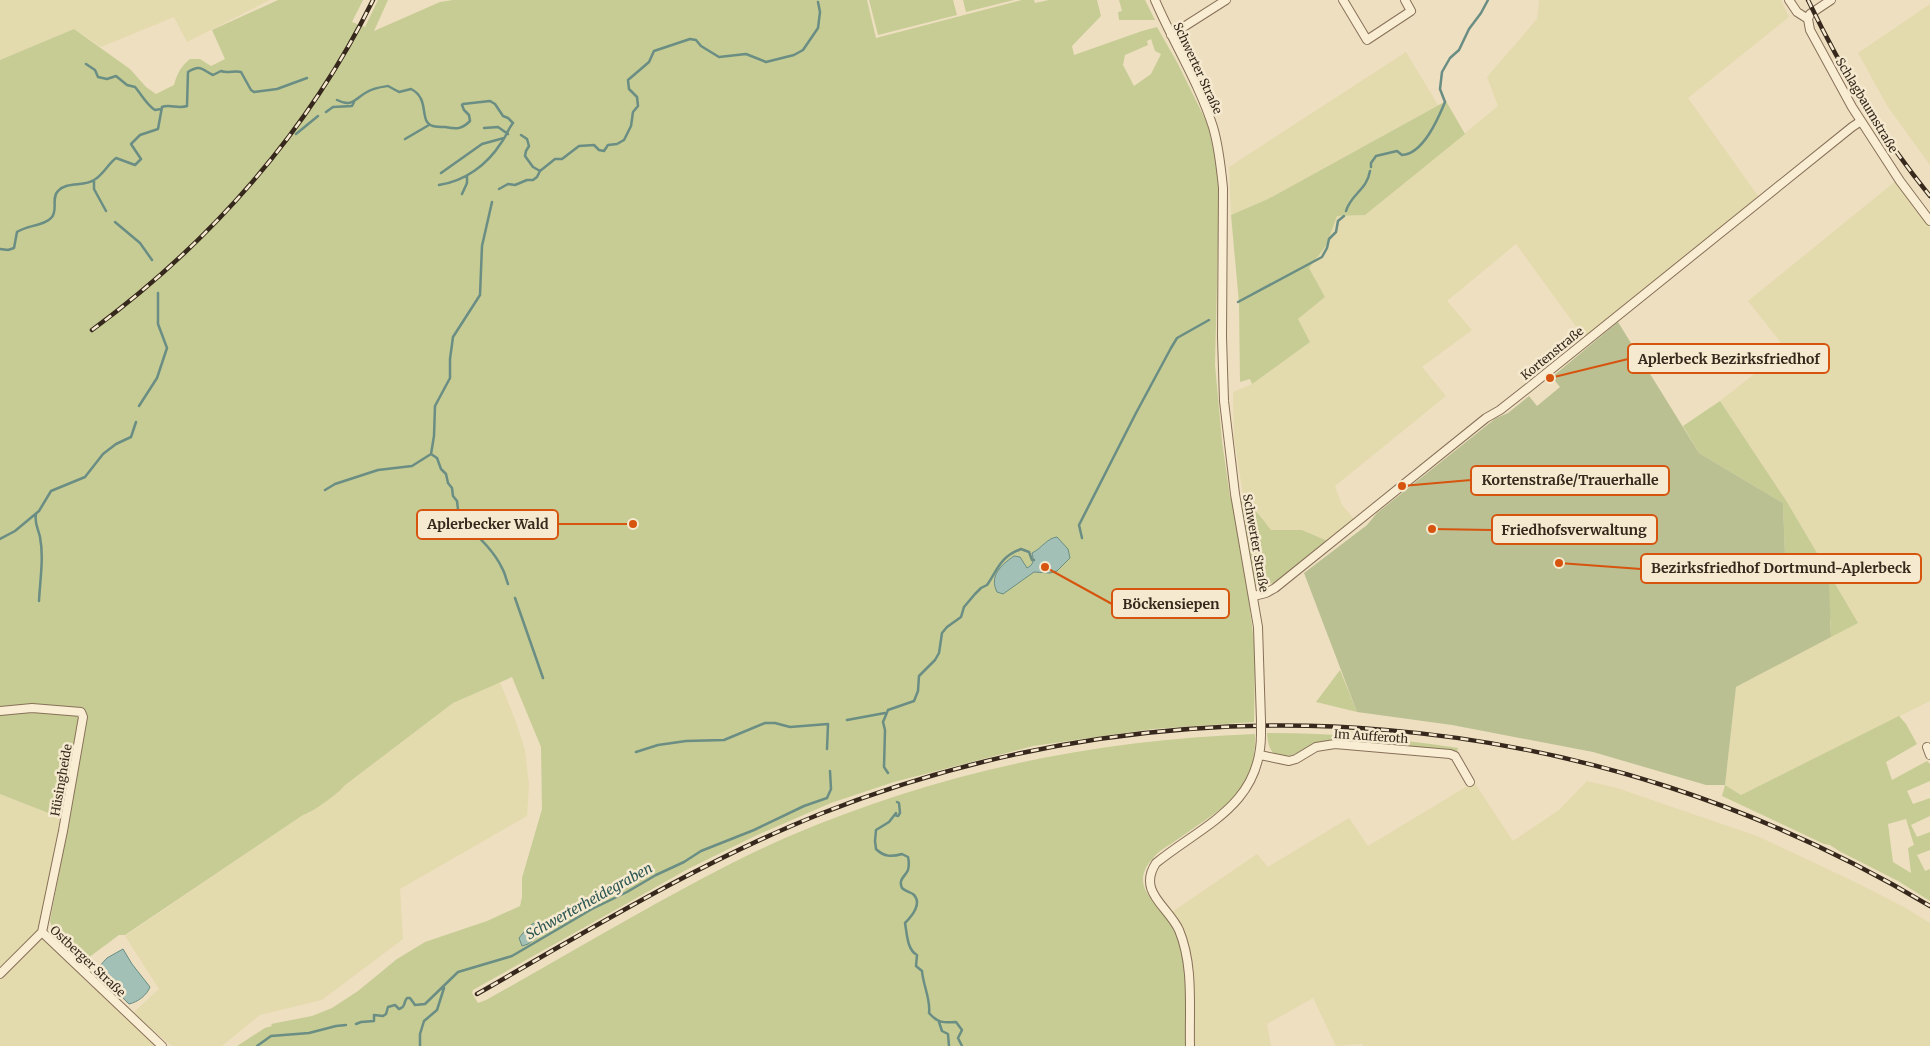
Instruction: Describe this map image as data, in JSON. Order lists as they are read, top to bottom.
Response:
{
  "streets": {
    "street": [
      "Schwerter Straße",
      "Schlagbaumstraße",
      "Kortenstraße",
      "Im Aufferoth",
      "Hüsingheide",
      "Ostberger Straße"
    ]
  },
  "crossings": [
    ["Schwerter Straße", "Kortenstraße"],
    ["Schwerter Straße", "Im Aufferoth"],
    ["Schlagbaumstraße", "Kortenstraße"],
    ["Hüsingheide", "Ostberger Straße"]
  ],
  "water": ["Schwerterheidegraben"],
  "places": [
    "Aplerbeck Bezirksfriedhof",
    "Kortenstraße/Trauerhalle",
    "Aplerbecker Wald",
    "Friedhofsverwaltung",
    "Bezirksfriedhof Dortmund-Aplerbeck",
    "Böckensiepen"
  ]
}
